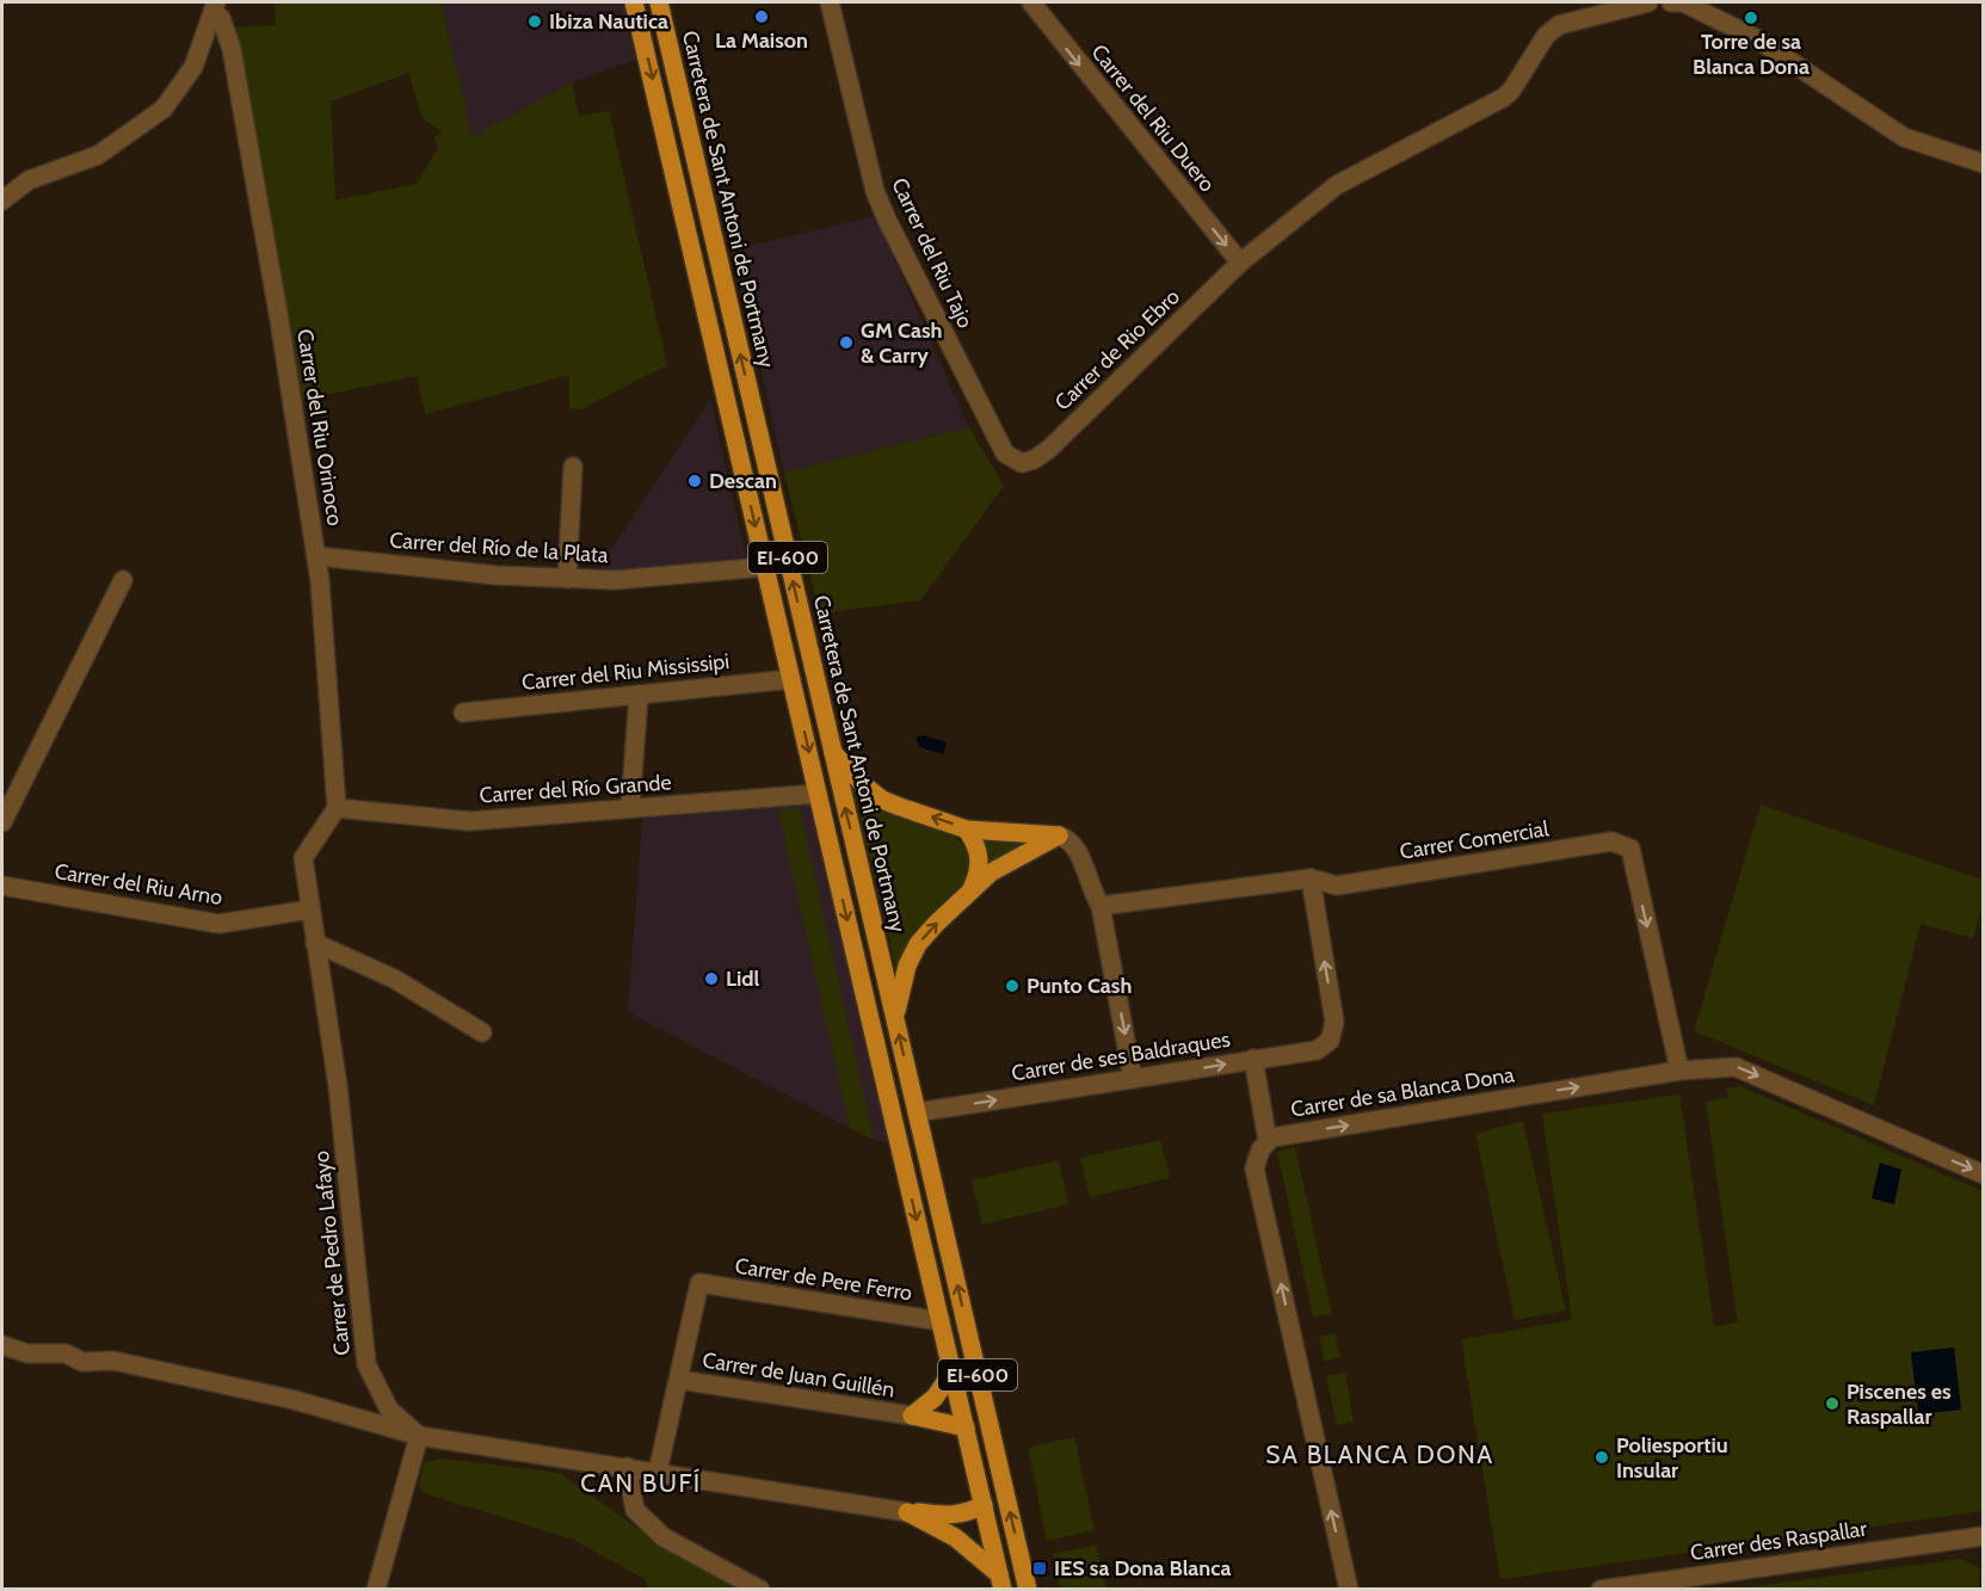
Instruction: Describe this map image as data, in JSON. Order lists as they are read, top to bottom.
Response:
{
  "streets": {
    "main road": ["Carretera de Sant Antoni de Portmany", "EI-600"],
    "street": [
      "Carrer del Riu Duero",
      "Carrer del Riu Tajo",
      "Carrer de Rio Ebro",
      "Carrer del Riu Orinoco",
      "Carrer del Río de la Plata",
      "Carrer del Riu Mississipi",
      "Carrer del Río Grande",
      "Carrer Comercial",
      "Carrer del Riu Arno",
      "Carrer de ses Baldraques",
      "Carrer de sa Blanca Dona",
      "Carrer de Pedro Lafayo",
      "Carrer de Pere Ferro",
      "Carrer de Juan Guillén",
      "Carrer des Raspallar"
    ]
  },
  "crossings": [
    ["Carrer del Riu Duero", "Carrer de Rio Ebro"],
    ["Carretera de Sant Antoni de Portmany", "Carrer de ses Baldraques"],
    ["Carrer del Riu Tajo", "Carrer de Rio Ebro"],
    ["Carrer del Riu Orinoco", "Carrer del Río de la Plata"],
    ["Carrer del Riu Orinoco", "Carrer del Río Grande"],
    ["Carrer del Riu Orinoco", "Carrer de Pedro Lafayo"],
    ["Carrer del Río de la Plata", "EI-600"],
    ["EI-600", "Carrer del Riu Mississipi"],
    ["EI-600", "Carrer del Río Grande"],
    ["EI-600", "Carrer de Pere Ferro"],
    ["Carrer del Río Grande", "Carrer de Pedro Lafayo"],
    ["Carrer Comercial", "Carrer de ses Baldraques"],
    ["Carrer Comercial", "Carrer de sa Blanca Dona"],
    ["Carrer del Riu Arno", "Carrer de Pedro Lafayo"],
    ["Carrer de Pere Ferro", "Carrer de Juan Guillén"]
  ],
  "one_way": ["Carrer del Riu Duero"],
  "districts": ["SA BLANCA DONA", "CAN BUFÍ"],
  "places": {
    "other": [
      "La Maison",
      "Torre de sa Blanca Dona",
      "Ibiza Nautica",
      "GM Cash & Carry",
      "Descan",
      "Lidl",
      "Punto Cash",
      "Piscenes es Raspallar",
      "Poliesportiu Insular"
    ],
    "transit": ["IES sa Dona Blanca"]
  }
}
